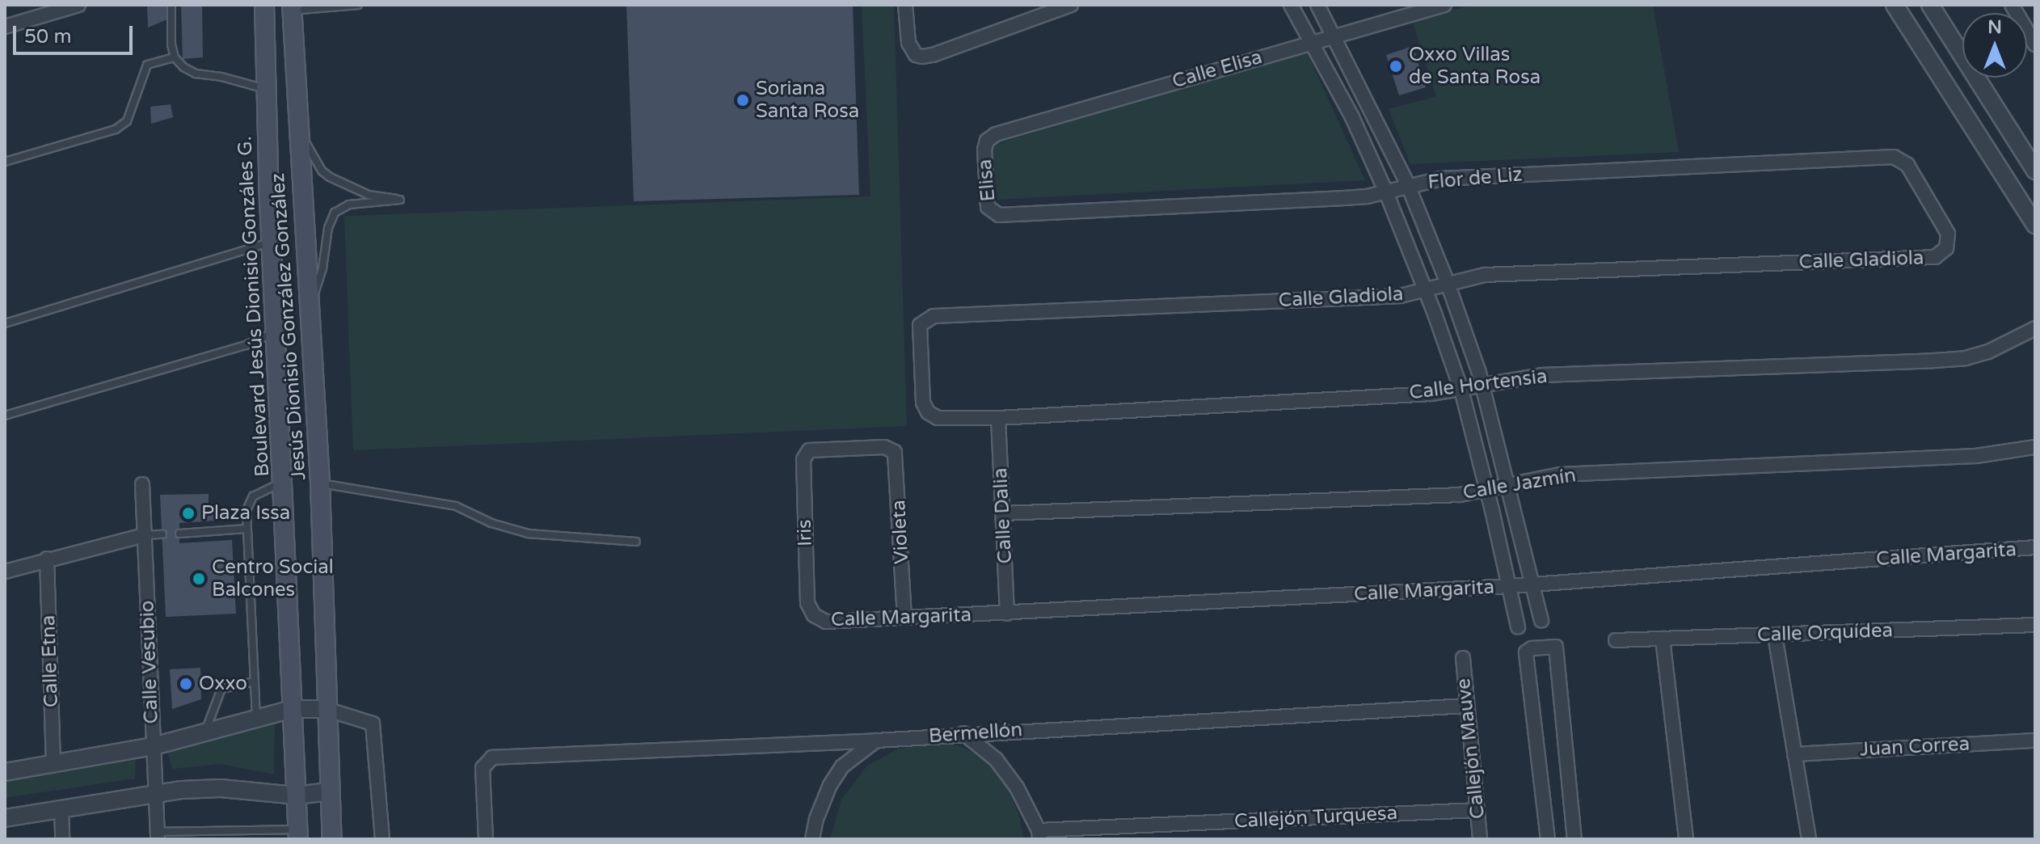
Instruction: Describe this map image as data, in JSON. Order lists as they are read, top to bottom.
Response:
{
  "streets": {
    "main road": ["Boulevard Jesús Dionisio Gonzáles G.", "Jesús Dionisio González González"],
    "street": [
      "Calle Elisa",
      "Flor de Liz",
      "Elisa",
      "Calle Gladiola",
      "Calle Hortensia",
      "Calle Jazmín",
      "Calle Dalia",
      "Violeta",
      "Iris",
      "Calle Margarita",
      "Calle Orquídea",
      "Calle Etna",
      "Calle Vesubio",
      "Bermellón",
      "Juan Correa",
      "Callejón Mauve",
      "Callejón Turquesa"
    ]
  },
  "crossings": [
    ["Calle Elisa", "Elisa"],
    ["Flor de Liz", "Elisa"],
    ["Flor de Liz", "Calle Gladiola"],
    ["Calle Gladiola", "Calle Hortensia"],
    ["Calle Hortensia", "Calle Dalia"],
    ["Calle Jazmín", "Calle Dalia"],
    ["Calle Dalia", "Calle Margarita"],
    ["Violeta", "Iris"],
    ["Violeta", "Calle Margarita"],
    ["Iris", "Calle Margarita"],
    ["Bermellón", "Callejón Mauve"],
    ["Callejón Mauve", "Callejón Turquesa"]
  ],
  "places": [
    "Oxxo Villas de Santa Rosa",
    "Soriana Santa Rosa",
    "Plaza Issa",
    "Centro Social Balcones",
    "Oxxo"
  ],
  "scale_bar": "50 m",
  "north": "top"
}
